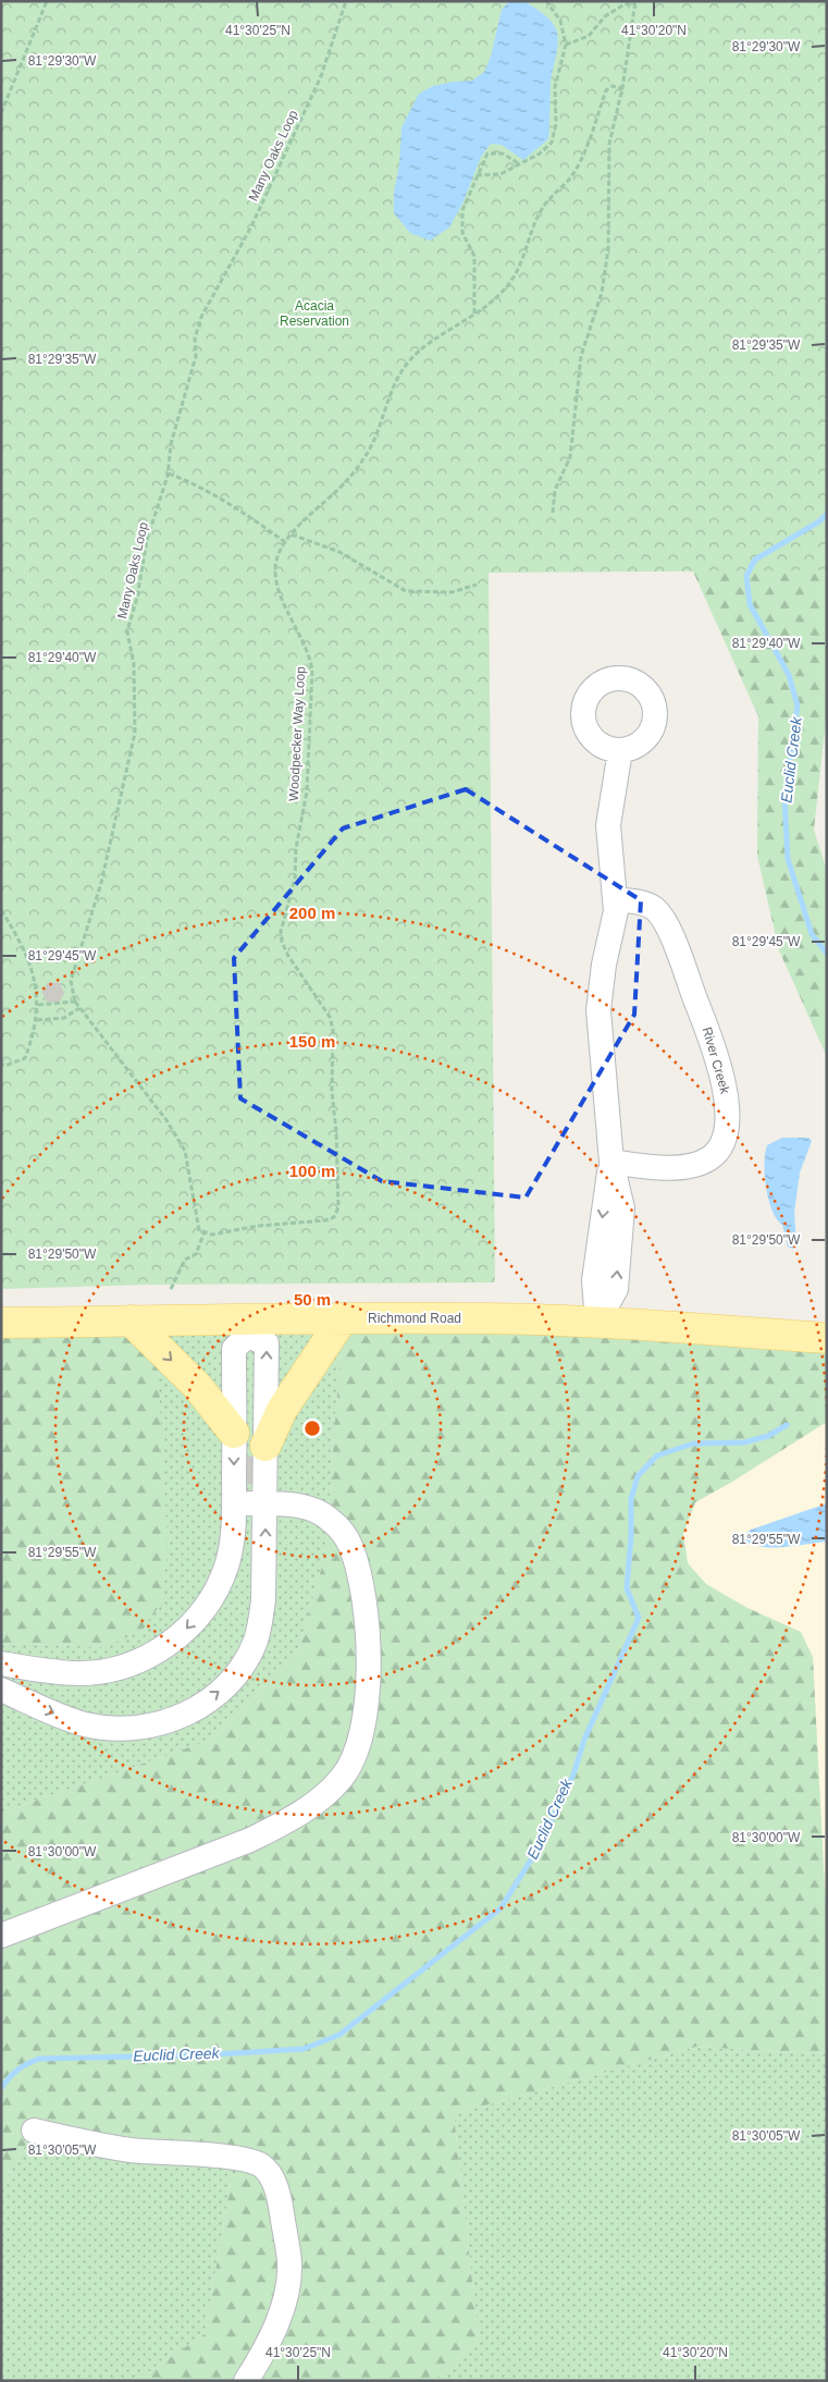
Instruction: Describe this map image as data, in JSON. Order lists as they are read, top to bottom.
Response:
{
  "streets": {
    "main road": ["Richmond Road"],
    "street": ["River Creek"],
    "path": ["Many Oaks Loop", "Woodpecker Way Loop"]
  },
  "water": ["Euclid Creek"],
  "parks": ["Acacia Reservation"],
  "coordinates": [
    "41°30'25\"N",
    "41°30'20\"N",
    "81°29'30\"W",
    "81°29'35\"W",
    "81°29'40\"W",
    "81°29'45\"W",
    "81°29'50\"W",
    "81°29'55\"W",
    "81°30'00\"W",
    "81°30'05\"W"
  ],
  "rings": [
    "200 m",
    "150 m",
    "100 m",
    "50 m"
  ]
}
